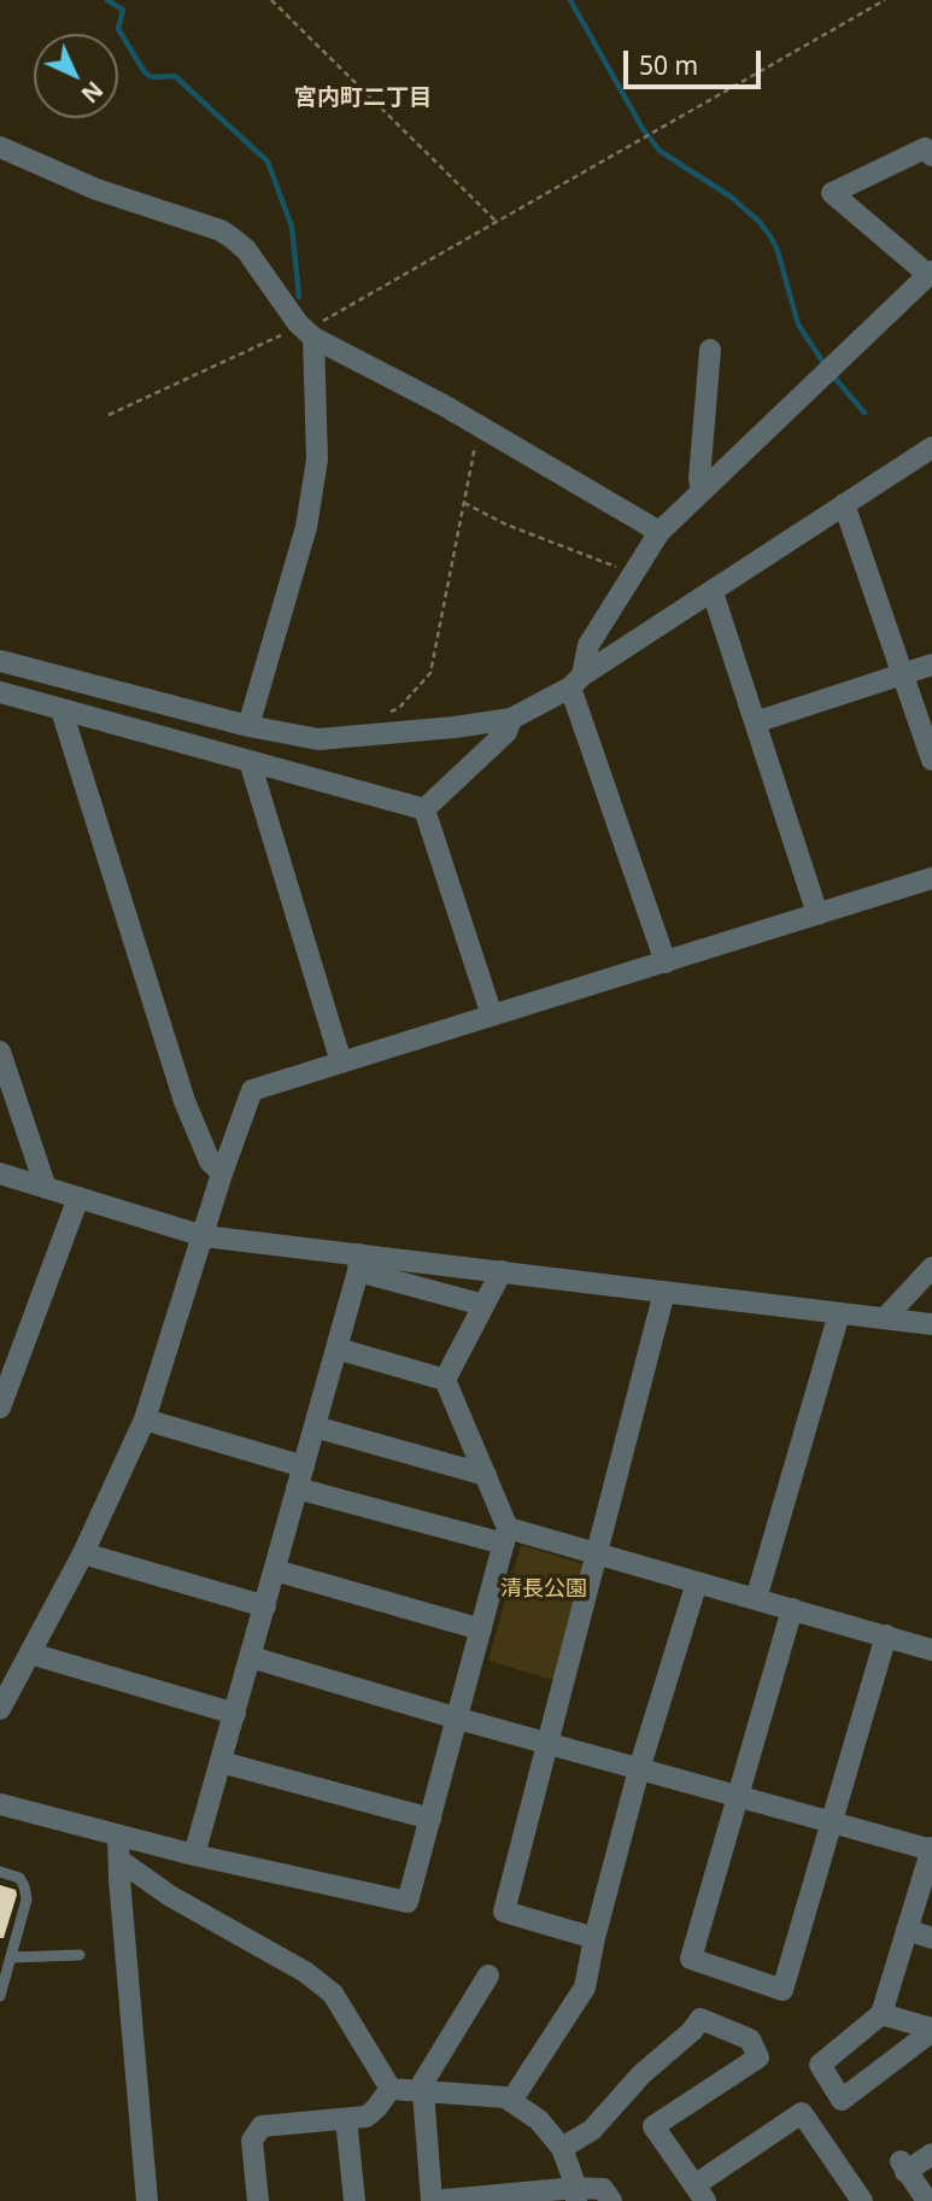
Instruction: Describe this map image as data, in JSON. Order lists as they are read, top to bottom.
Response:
{
  "districts": ["宮内町二丁目"],
  "parks": ["清長公園"],
  "scale_bar": "50 m",
  "north": "bottom right"
}
